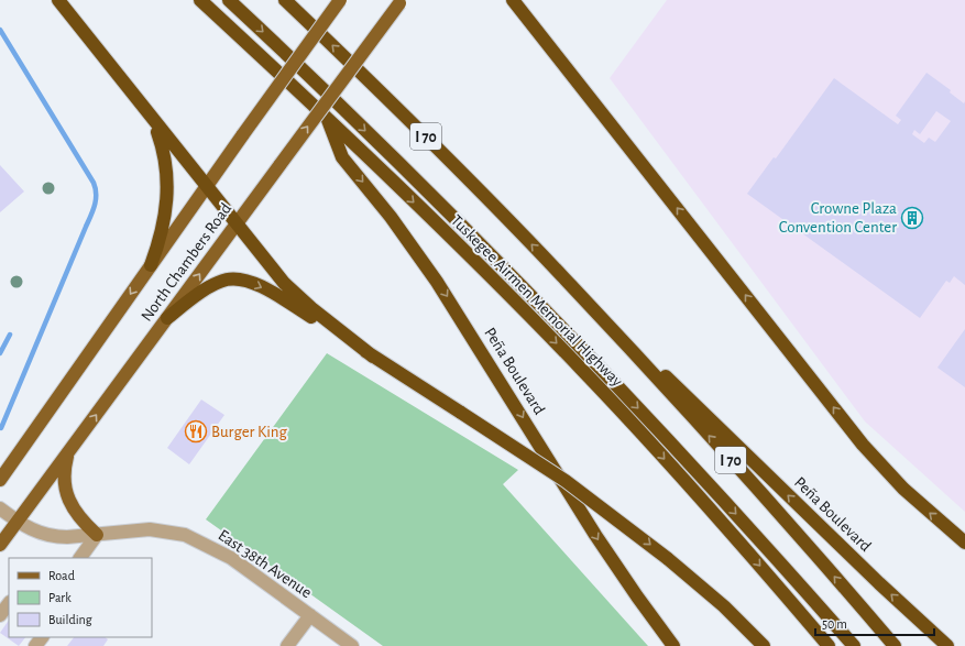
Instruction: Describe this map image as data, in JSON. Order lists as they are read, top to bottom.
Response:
{
  "streets": {
    "highway": ["I 70", "Tuskegee Airmen Memorial Highway", "Peña Boulevard"],
    "main road": ["North Chambers Road"],
    "street": ["East 38th Avenue"]
  },
  "crossings": [
    ["North Chambers Road", "East 38th Avenue"],
    ["Tuskegee Airmen Memorial Highway", "Peña Boulevard"]
  ],
  "places": {
    "building": ["Crowne Plaza Convention Center"],
    "restaurant": ["Burger King"]
  },
  "legend": ["Road", "Park", "Building"],
  "scale_bar": "50 m"
}
